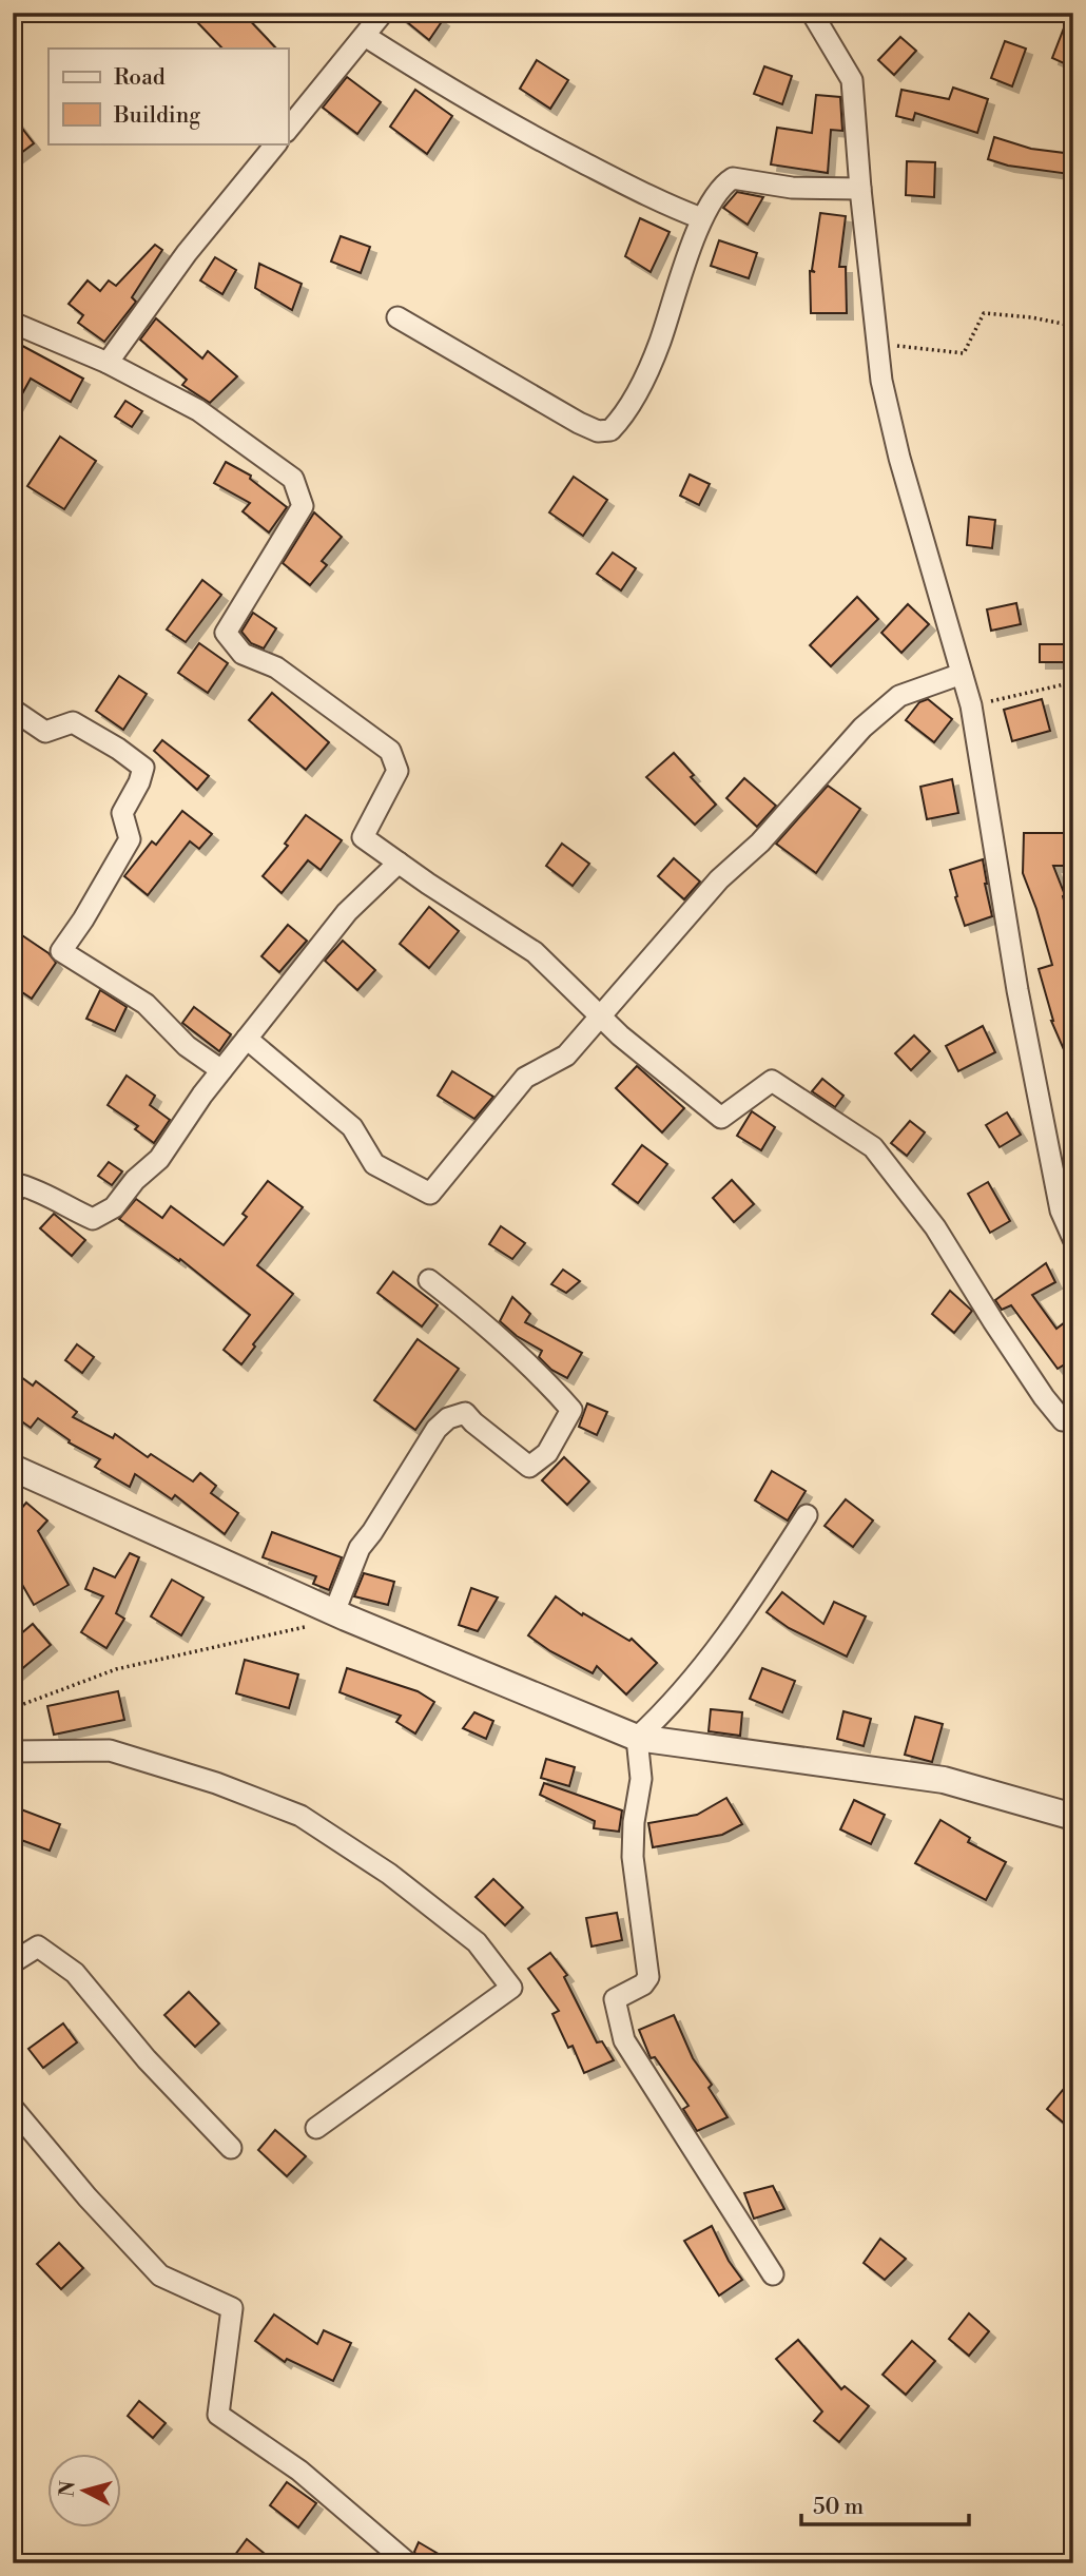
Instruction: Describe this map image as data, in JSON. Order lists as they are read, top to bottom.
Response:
{
  "legend": ["Road", "Building"],
  "scale_bar": "50 m",
  "north": "left"
}
